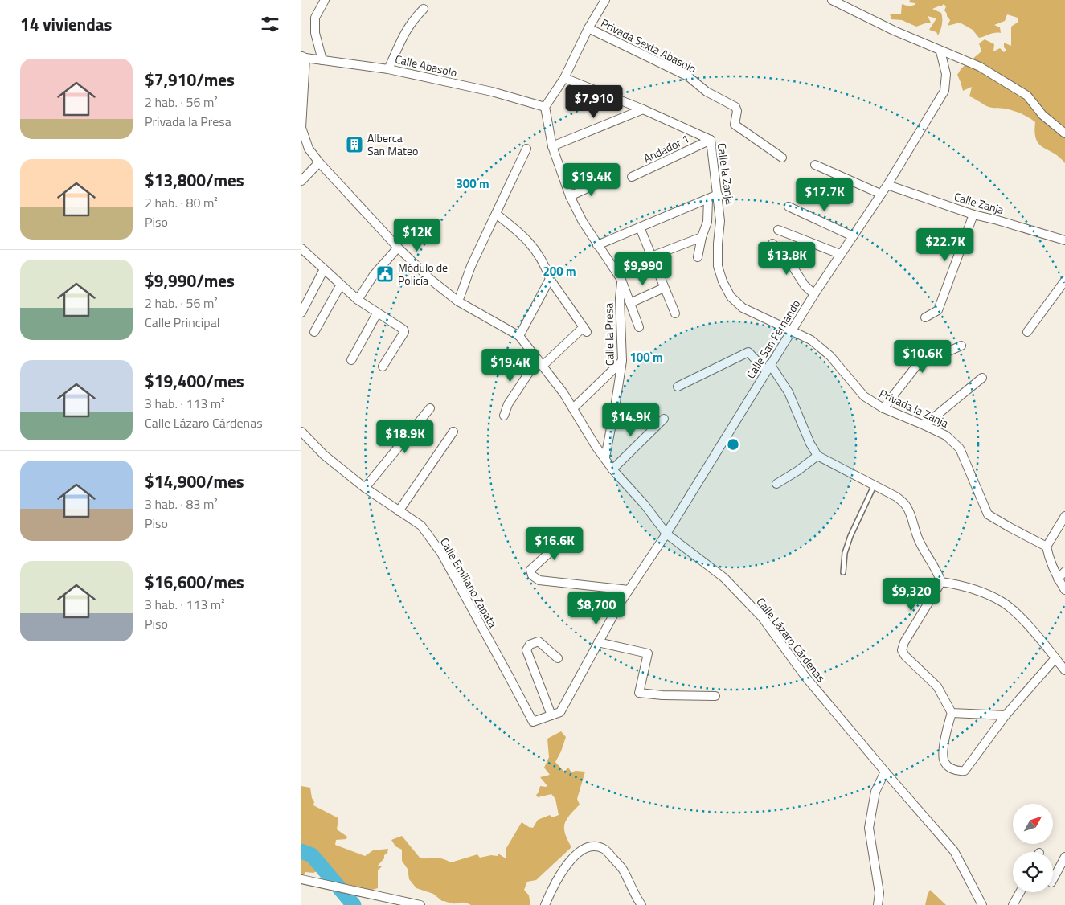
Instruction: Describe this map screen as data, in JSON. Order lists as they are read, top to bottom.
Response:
{
  "streets": {
    "street": [
      "Privada Sexta Abasolo",
      "Calle Abasolo",
      "Andador 1",
      "Calle la Zanja",
      "Calle Zanja",
      "Calle la Presa",
      "Calle San Fernando",
      "Privada la Zanja",
      "Calle Emiliano Zapata",
      "Calle Lázaro Cárdenas"
    ]
  },
  "crossings": [
    ["Calle Abasolo", "Calle Lázaro Cárdenas"],
    ["Andador 1", "Calle la Zanja"],
    ["Calle la Zanja", "Calle San Fernando"],
    ["Calle la Zanja", "Privada la Zanja"],
    ["Calle Zanja", "Calle San Fernando"],
    ["Calle la Presa", "Calle Lázaro Cárdenas"],
    ["Calle San Fernando", "Privada la Zanja"],
    ["Calle San Fernando", "Calle Emiliano Zapata"],
    ["Calle San Fernando", "Calle Lázaro Cárdenas"]
  ],
  "places": {
    "building": ["Alberca San Mateo"],
    "public building": ["Módulo de Policía"]
  },
  "north": "top right",
  "page": {
    "heading": "14 viviendas",
    "list": [
      {
        "name": "$7,910/mes",
        "note": "2 hab. · 56 m² · Privada la Presa"
      },
      {
        "name": "$13,800/mes",
        "note": "2 hab. · 80 m² · Piso"
      },
      {
        "name": "$9,990/mes",
        "note": "2 hab. · 56 m² · Calle Principal"
      },
      {
        "name": "$19,400/mes",
        "note": "3 hab. · 113 m² · Calle Lázaro Cárdenas"
      },
      {
        "name": "$14,900/mes",
        "note": "3 hab. · 83 m² · Piso"
      },
      {
        "name": "$16,600/mes",
        "note": "3 hab. · 113 m² · Piso"
      }
    ],
    "price": [
      "$7,910",
      "$19.4K",
      "$17.7K",
      "$12K",
      "$22.7K",
      "$13.8K",
      "$9,990",
      "$10.6K",
      "$19.4K",
      "$14.9K",
      "$18.9K",
      "$16.6K",
      "$9,320",
      "$8,700"
    ]
  },
  "rings": ["300 m", "200 m", "100 m"]
}
